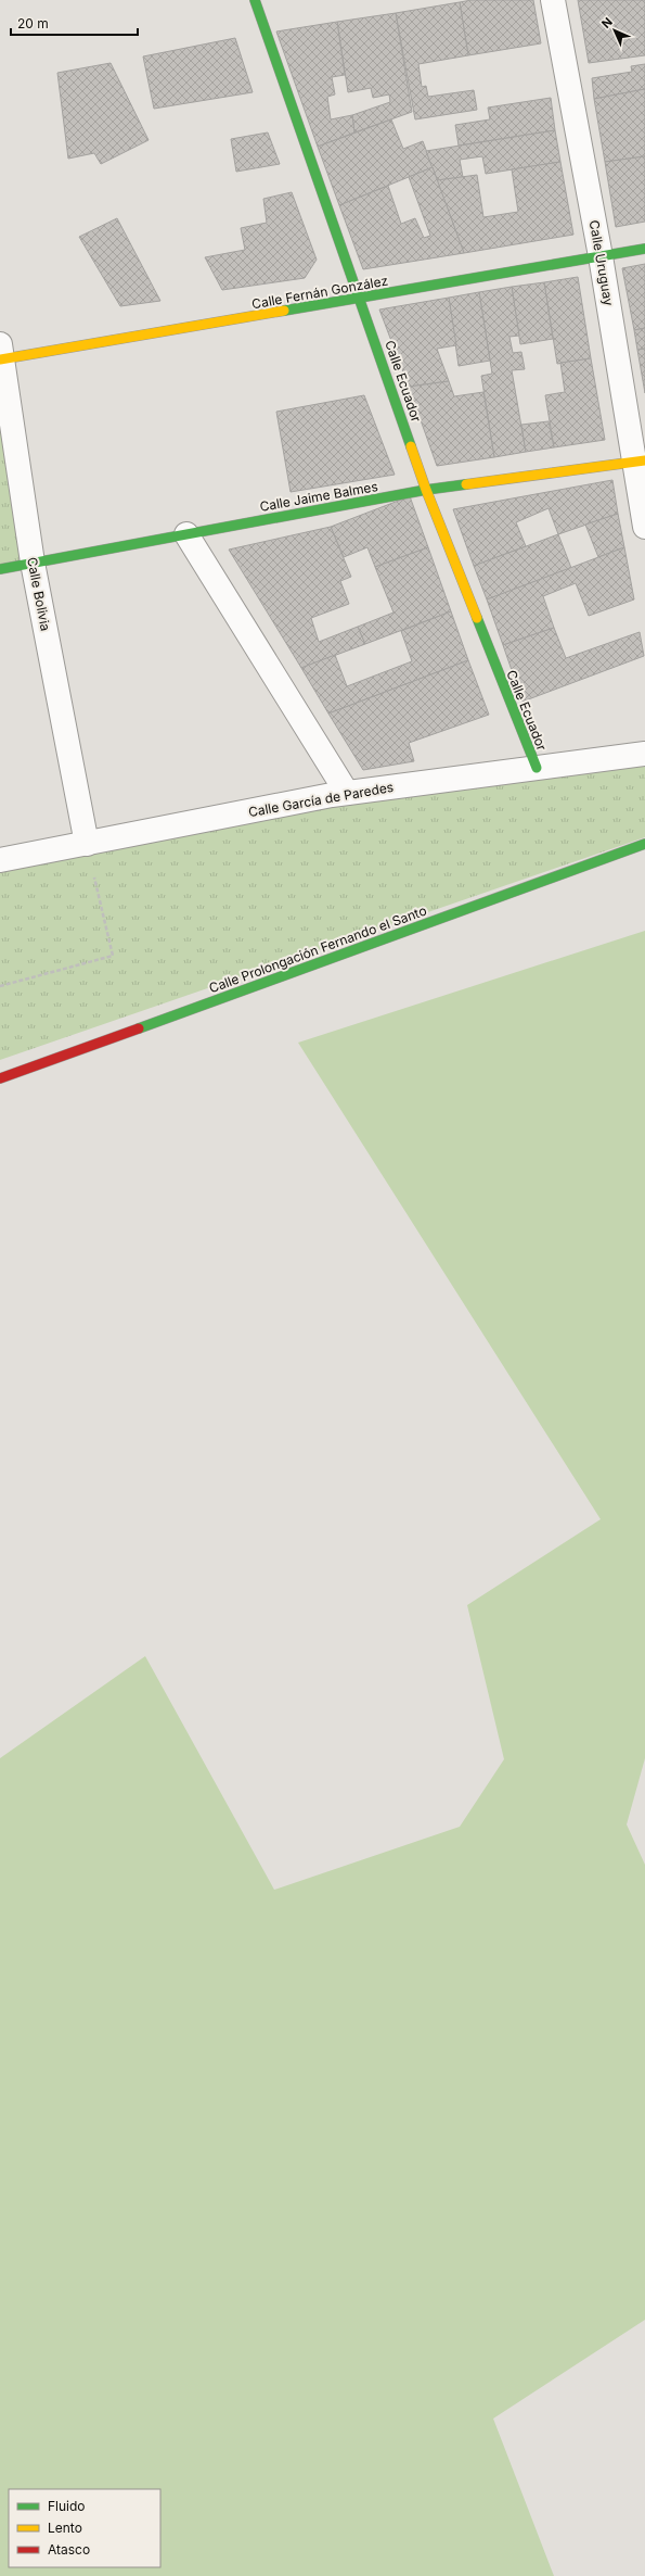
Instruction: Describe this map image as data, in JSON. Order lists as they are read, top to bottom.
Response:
{
  "streets": {
    "street": [
      "Calle Uruguay",
      "Calle Fernán González",
      "Calle Ecuador",
      "Calle Jaime Balmes",
      "Calle Bolivia",
      "Calle García de Paredes",
      "Calle Prolongación Fernando el Santo"
    ]
  },
  "crossings": [
    ["Calle Uruguay", "Calle Fernán González"],
    ["Calle Uruguay", "Calle Jaime Balmes"],
    ["Calle Fernán González", "Calle Ecuador"],
    ["Calle Fernán González", "Calle Bolivia"],
    ["Calle Ecuador", "Calle Jaime Balmes"],
    ["Calle Ecuador", "Calle García de Paredes"],
    ["Calle Jaime Balmes", "Calle Bolivia"],
    ["Calle Bolivia", "Calle García de Paredes"]
  ],
  "legend": ["Fluido", "Lento", "Atasco"],
  "scale_bar": "20 m",
  "north": "top left"
}
